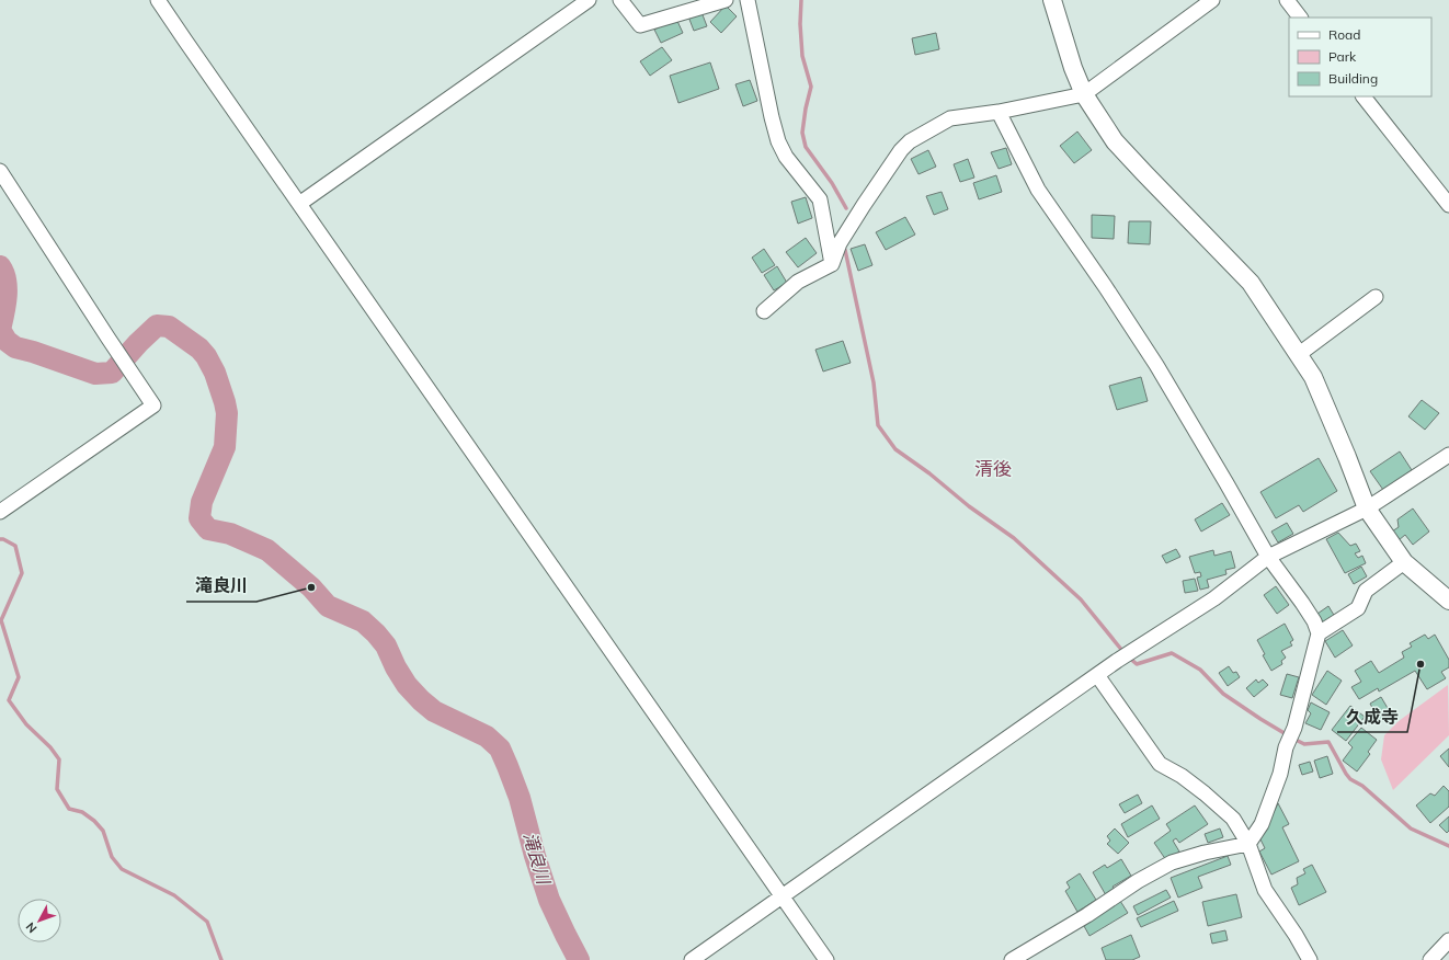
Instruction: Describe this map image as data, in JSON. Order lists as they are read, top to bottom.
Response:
{
  "districts": ["清後"],
  "water": ["滝良川"],
  "places": ["滝良川", "久成寺"],
  "legend": ["Road", "Park", "Building"],
  "north": "bottom left"
}
